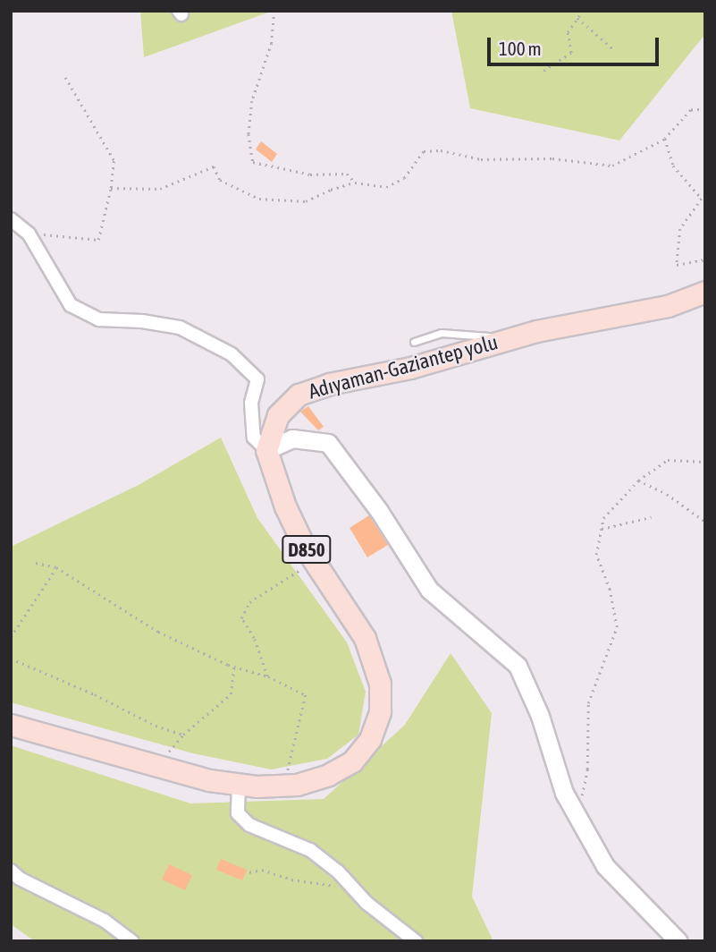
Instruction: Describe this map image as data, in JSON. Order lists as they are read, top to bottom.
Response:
{
  "streets": {
    "main road": ["Adıyaman-Gaziantep yolu", "D850"]
  },
  "crossings": [
    ["Adıyaman-Gaziantep yolu", "D850"]
  ],
  "scale_bar": "100 m"
}
